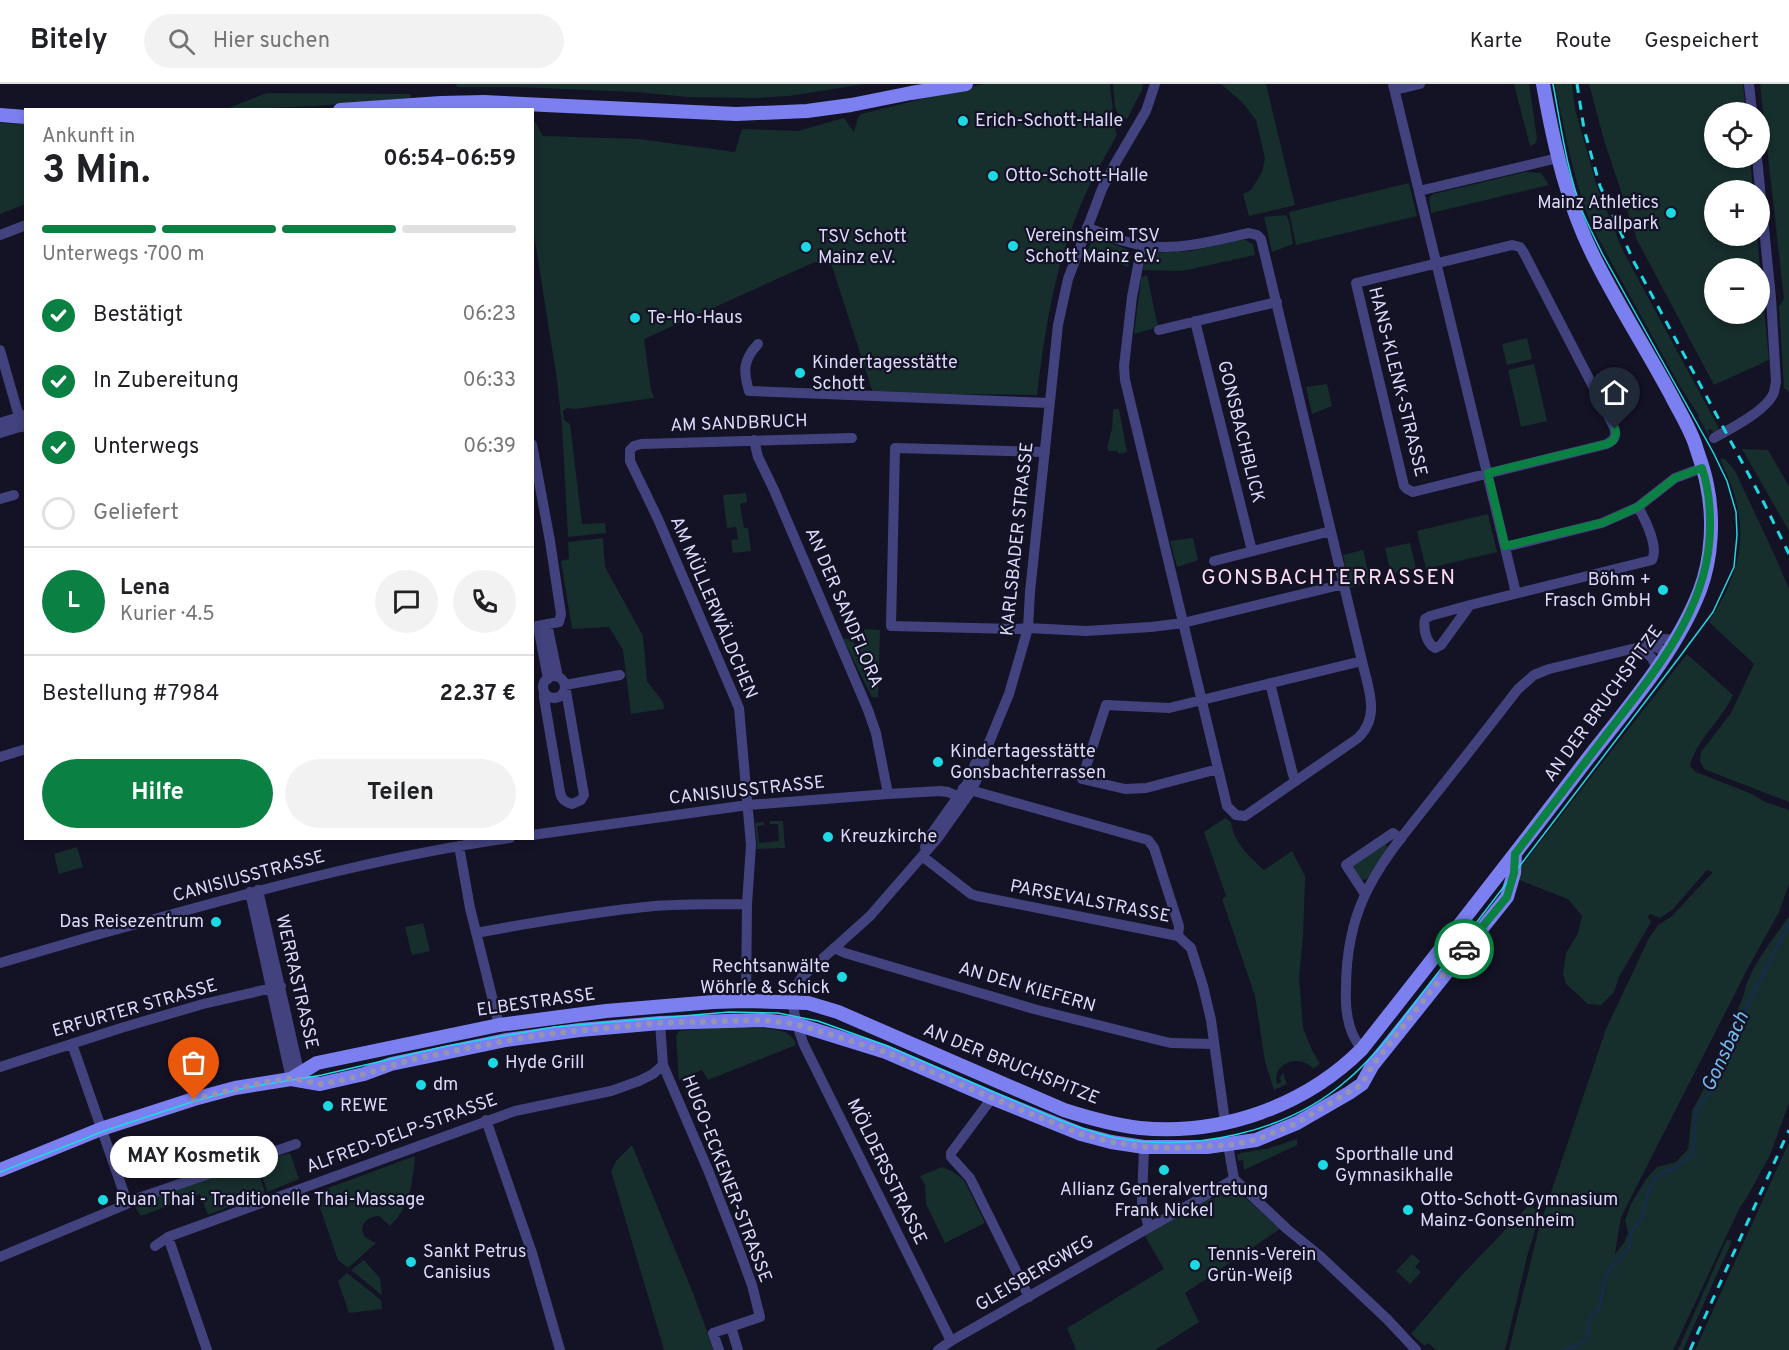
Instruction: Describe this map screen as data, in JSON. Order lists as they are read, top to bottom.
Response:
{
  "streets": {
    "main road": ["AN DER BRUCHSPITZE", "ELBESTRASSE"],
    "street": [
      "HANS-KLENK-STRASSE",
      "AM SANDBRUCH",
      "GONSBACHBLICK",
      "KARLSBADER STRASSE",
      "AM MÜLLERWÄLDCHEN",
      "AN DER SANDFLORA",
      "CANISIUSSTRASSE",
      "PARSEVALSTRASSE",
      "WERRASTRASSE",
      "AN DEN KIEFERN",
      "ERFURTER STRASSE",
      "ALFRED-DELP-STRASSE",
      "MÖLDERSSTRASSE",
      "HUGO-ECKENER-STRASSE",
      "GLEISBERGWEG"
    ]
  },
  "crossings": [
    ["AM SANDBRUCH", "AM MÜLLERWÄLDCHEN"],
    ["AM SANDBRUCH", "AN DER SANDFLORA"],
    ["KARLSBADER STRASSE", "AN DER BRUCHSPITZE"],
    ["KARLSBADER STRASSE", "CANISIUSSTRASSE"],
    ["KARLSBADER STRASSE", "PARSEVALSTRASSE"],
    ["KARLSBADER STRASSE", "AN DEN KIEFERN"],
    ["KARLSBADER STRASSE", "ELBESTRASSE"],
    ["KARLSBADER STRASSE", "MÖLDERSSTRASSE"],
    ["AM MÜLLERWÄLDCHEN", "CANISIUSSTRASSE"],
    ["AM MÜLLERWÄLDCHEN", "ELBESTRASSE"],
    ["AN DER SANDFLORA", "CANISIUSSTRASSE"],
    ["AN DER BRUCHSPITZE", "PARSEVALSTRASSE"],
    ["AN DER BRUCHSPITZE", "ELBESTRASSE"],
    ["AN DER BRUCHSPITZE", "MÖLDERSSTRASSE"],
    ["CANISIUSSTRASSE", "PARSEVALSTRASSE"],
    ["CANISIUSSTRASSE", "WERRASTRASSE"],
    ["PARSEVALSTRASSE", "AN DEN KIEFERN"],
    ["WERRASTRASSE", "ELBESTRASSE"],
    ["WERRASTRASSE", "ERFURTER STRASSE"],
    ["ELBESTRASSE", "MÖLDERSSTRASSE"],
    ["ELBESTRASSE", "HUGO-ECKENER-STRASSE"],
    ["ALFRED-DELP-STRASSE", "HUGO-ECKENER-STRASSE"],
    ["MÖLDERSSTRASSE", "GLEISBERGWEG"]
  ],
  "districts": ["GONSBACHTERRASSEN"],
  "water": ["Gonsbach"],
  "places": [
    "Erich-Schott-Halle",
    "Otto-Schott-Halle",
    "Mainz Athletics Ballpark",
    "Vereinsheim TSV Schott Mainz e.V.",
    "TSV Schott Mainz e.V.",
    "Te-Ho-Haus",
    "Kindertagesstätte Schott",
    "Böhm + Frasch GmbH",
    "Kindertagesstätte Gonsbachterrassen",
    "Kreuzkirche",
    "Das Reisezentrum",
    "Rechtsanwälte Wöhrle & Schick",
    "Hyde Grill",
    "dm",
    "MAY Kosmetik",
    "REWE",
    "Sporthalle und Gymnasikhalle",
    "Allianz Generalvertretung Frank Nickel",
    "Ruan Thai - Traditionelle Thai-Massage",
    "Otto-Schott-Gymnasium Mainz-Gonsenheim",
    "Sankt Petrus Canisius",
    "Tennis-Verein Grün-Weiß"
  ],
  "page": {
    "header": "Bitely",
    "search": "Hier suchen",
    "nav": ["Karte", "Route", "Gespeichert"],
    "map_buttons": ["+", "−"],
    "heading": ["3 Min.", "Ankunft in", "06:54–06:59"],
    "panel": [
      "Lena",
      "Kurier · 4.5",
      "Bestellung #7984",
      "22.37 €"
    ],
    "bar": "Unterwegs · 700 m",
    "list": [
      ["Bestätigt", "06:23"],
      ["In Zubereitung", "06:33"],
      ["Unterwegs", "06:39"],
      "Geliefert"
    ],
    "round": "L",
    "buttons": ["Hilfe", "Teilen"],
    "bubble": "MAY Kosmetik"
  }
}
